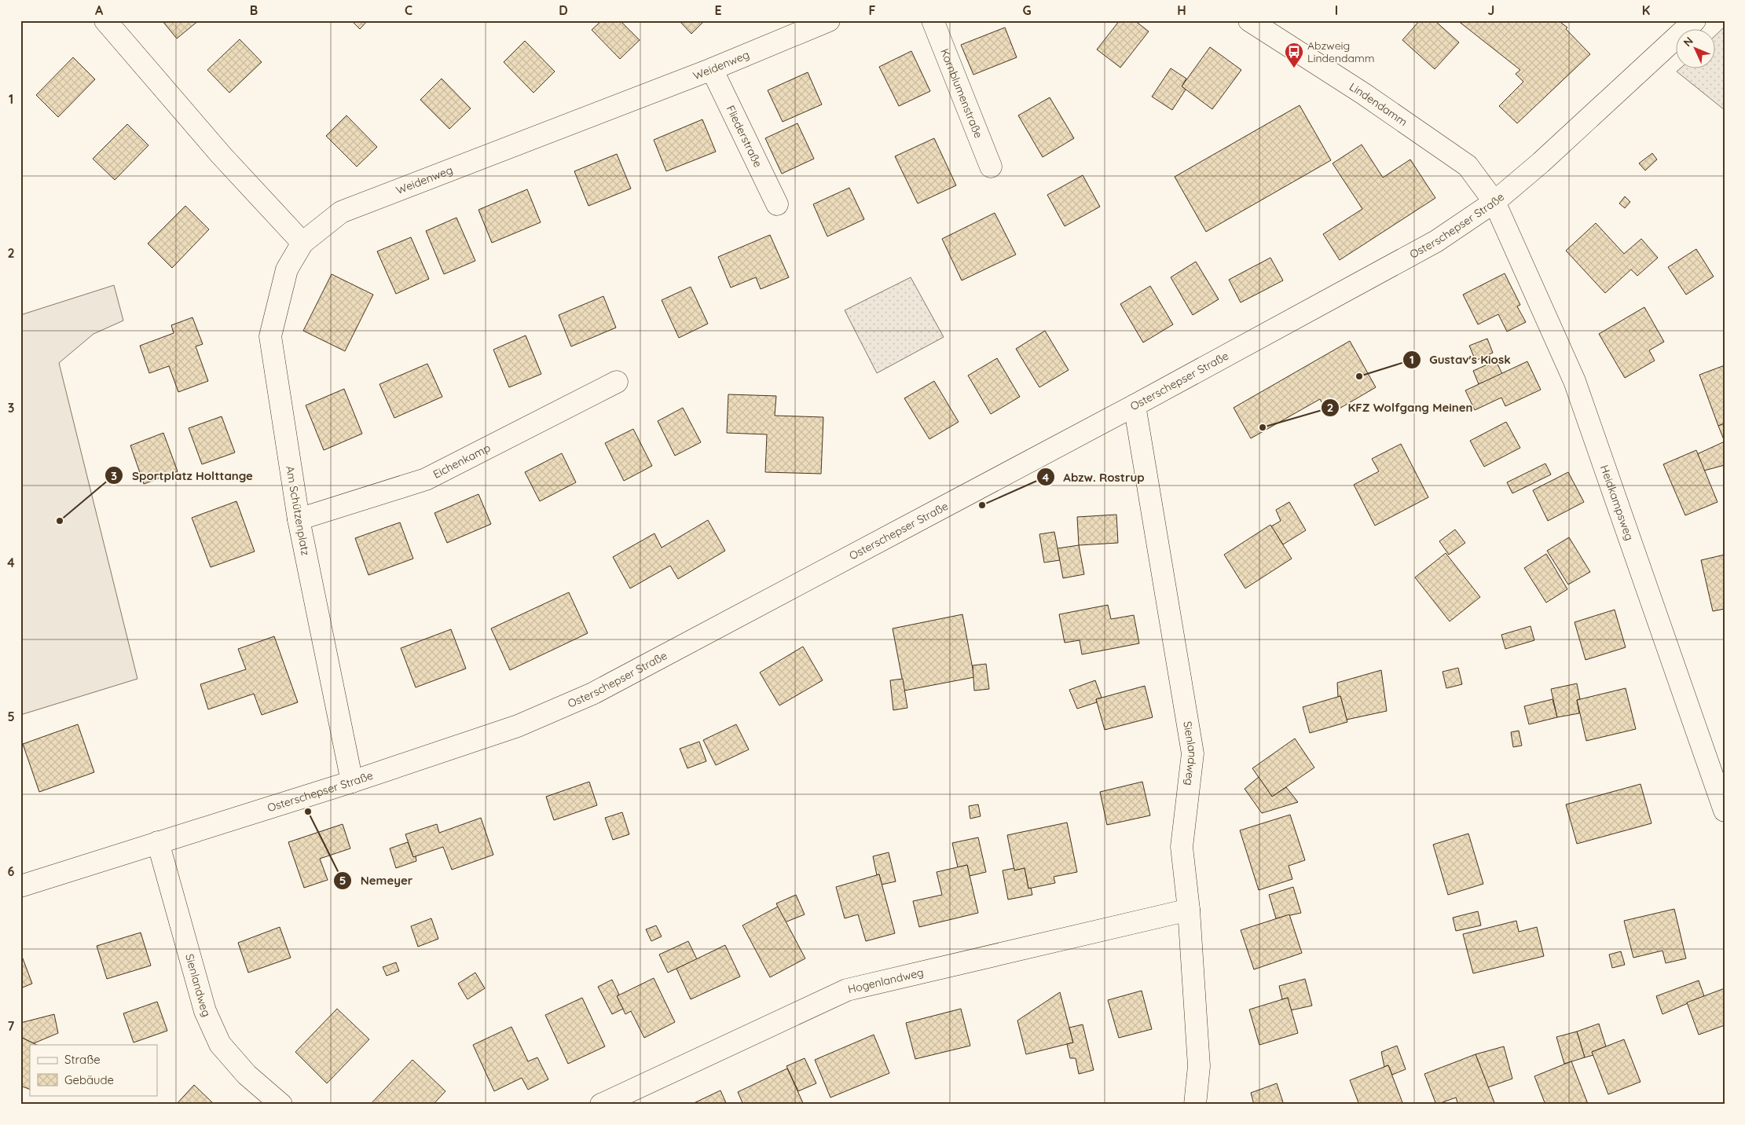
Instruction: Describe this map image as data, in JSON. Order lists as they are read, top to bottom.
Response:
{
  "streets": {
    "street": [
      "Weidenweg",
      "Kornblumenstraße",
      "Lindendamm",
      "Fliederstraße",
      "Osterschepser Straße",
      "Eichenkamp",
      "Heidkampsweg",
      "Am Schützenplatz",
      "Sienlandweg",
      "Hogenlandweg"
    ]
  },
  "crossings": [
    ["Weidenweg", "Fliederstraße"],
    ["Weidenweg", "Am Schützenplatz"],
    ["Lindendamm", "Osterschepser Straße"],
    ["Lindendamm", "Heidkampsweg"],
    ["Osterschepser Straße", "Heidkampsweg"],
    ["Osterschepser Straße", "Am Schützenplatz"],
    ["Osterschepser Straße", "Sienlandweg"],
    ["Eichenkamp", "Am Schützenplatz"],
    ["Sienlandweg", "Hogenlandweg"]
  ],
  "places": {
    "bus stop": ["Abzweig Lindendamm"],
    "other": [
      "Gustav's Kiosk",
      "KFZ Wolfgang Meinen",
      "Abzw. Rostrup",
      "Sportplatz Holttange",
      "Nemeyer"
    ]
  },
  "legend": ["Straße", "Gebäude"],
  "north": "top left",
  "grid": {
    "columns": [
      "A",
      "B",
      "C",
      "D",
      "E",
      "F",
      "G",
      "H",
      "I",
      "J",
      "K"
    ],
    "rows": [
      "1",
      "2",
      "3",
      "4",
      "5",
      "6",
      "7"
    ]
  }
}
